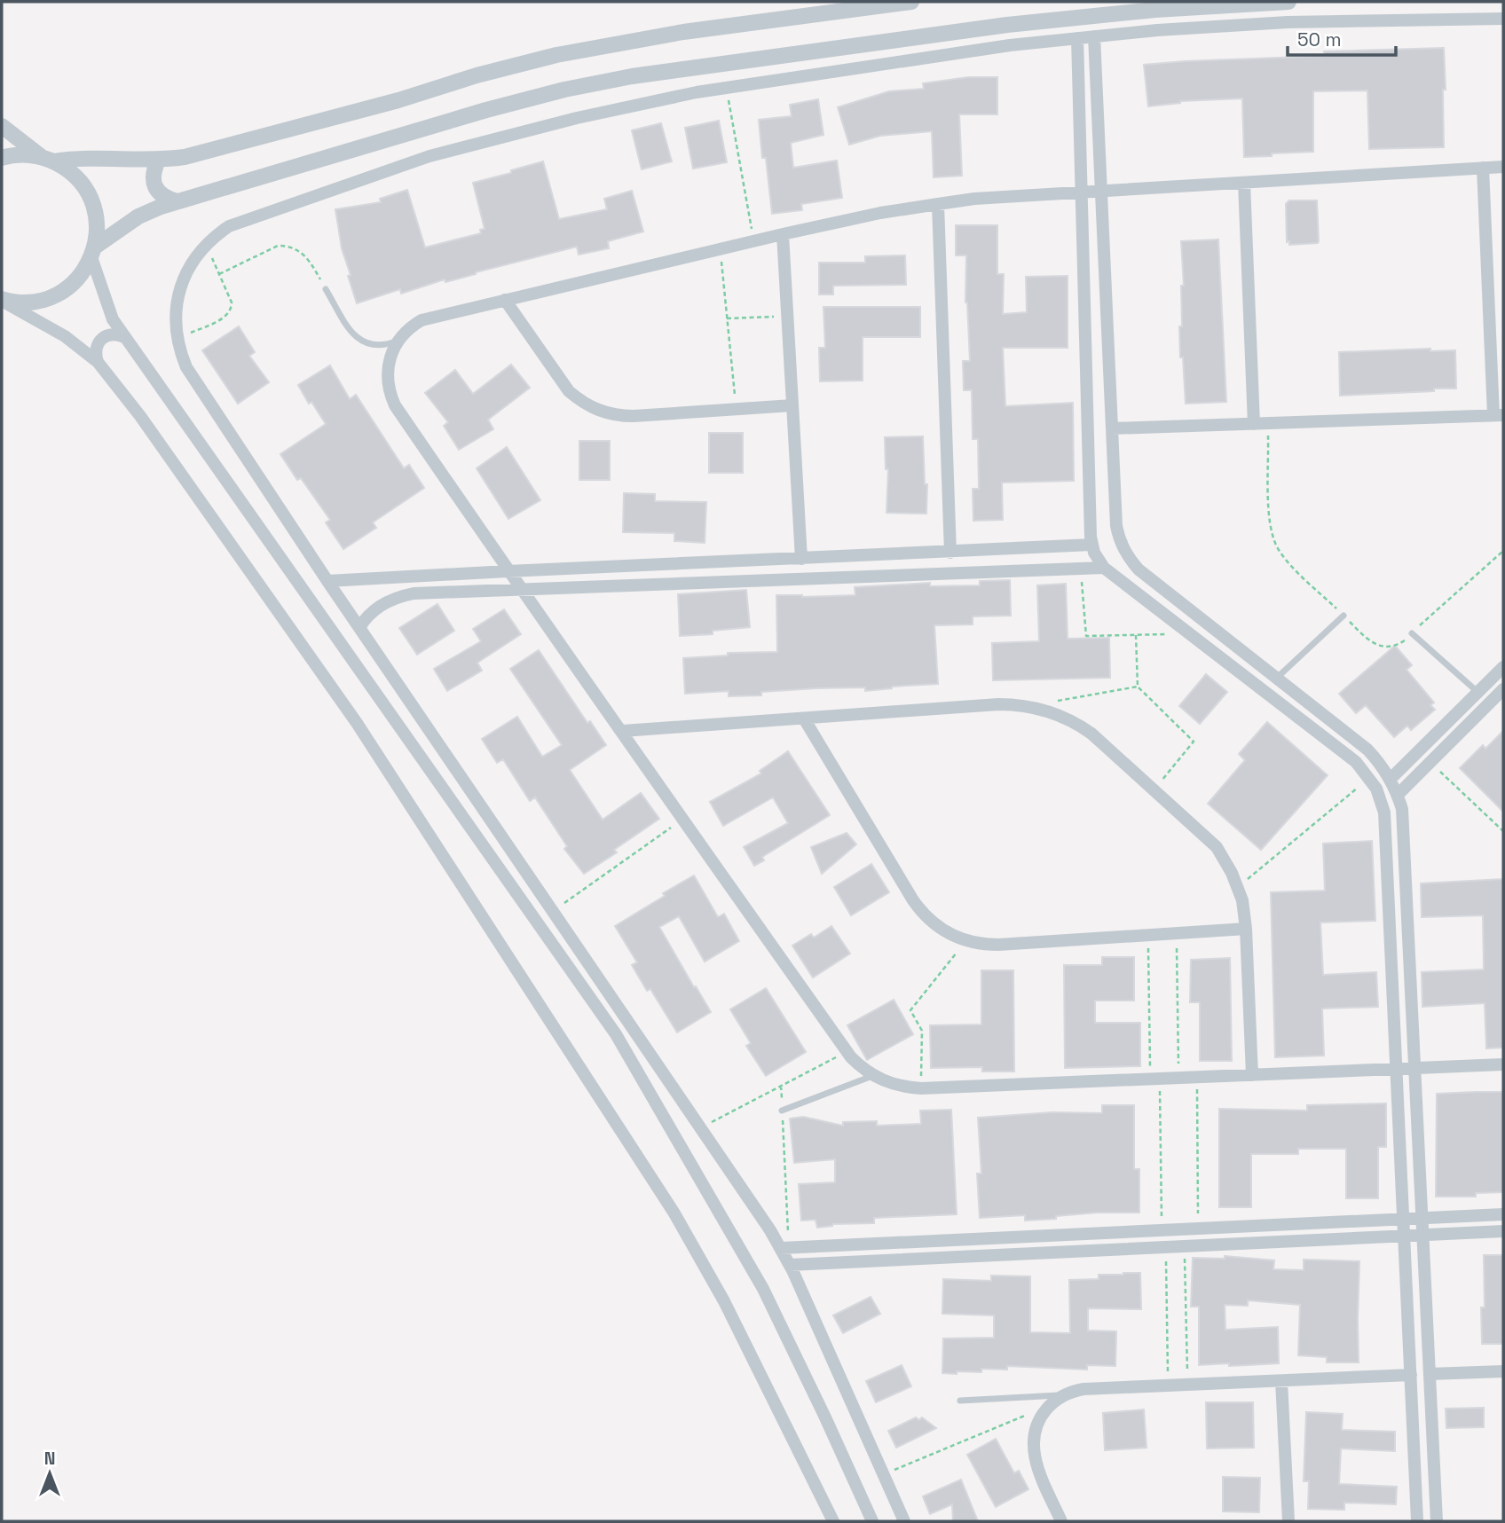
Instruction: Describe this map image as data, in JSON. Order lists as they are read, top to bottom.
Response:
{
  "scale_bar": "50 m",
  "north": "top"
}
